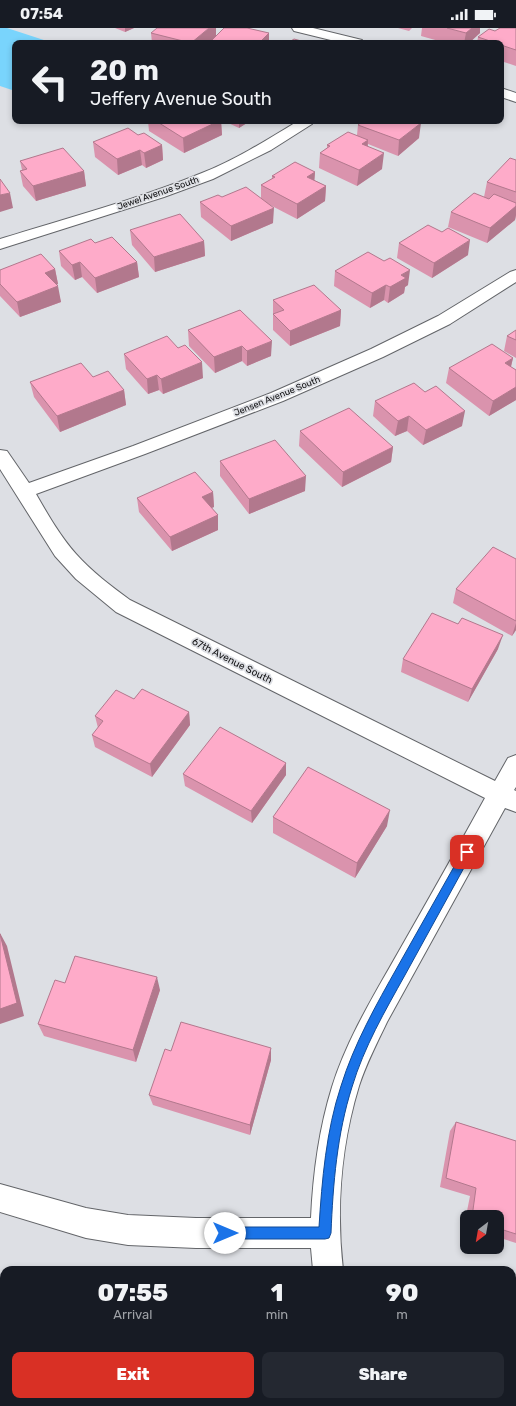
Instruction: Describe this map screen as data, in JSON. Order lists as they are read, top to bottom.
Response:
{
  "streets": {
    "street": ["Jewel Avenue South", "Jensen Avenue South", "67th Avenue South"]
  },
  "crossings": [
    ["Jensen Avenue South", "67th Avenue South"]
  ],
  "north": "bottom left",
  "page": {
    "status": "07:54",
    "turn": ["20 m", "Jeffery Avenue South"],
    "eta": [
      "07:55",
      "Arrival",
      "1",
      "min",
      "90",
      "m"
    ],
    "buttons": ["Exit", "Share"]
  }
}
